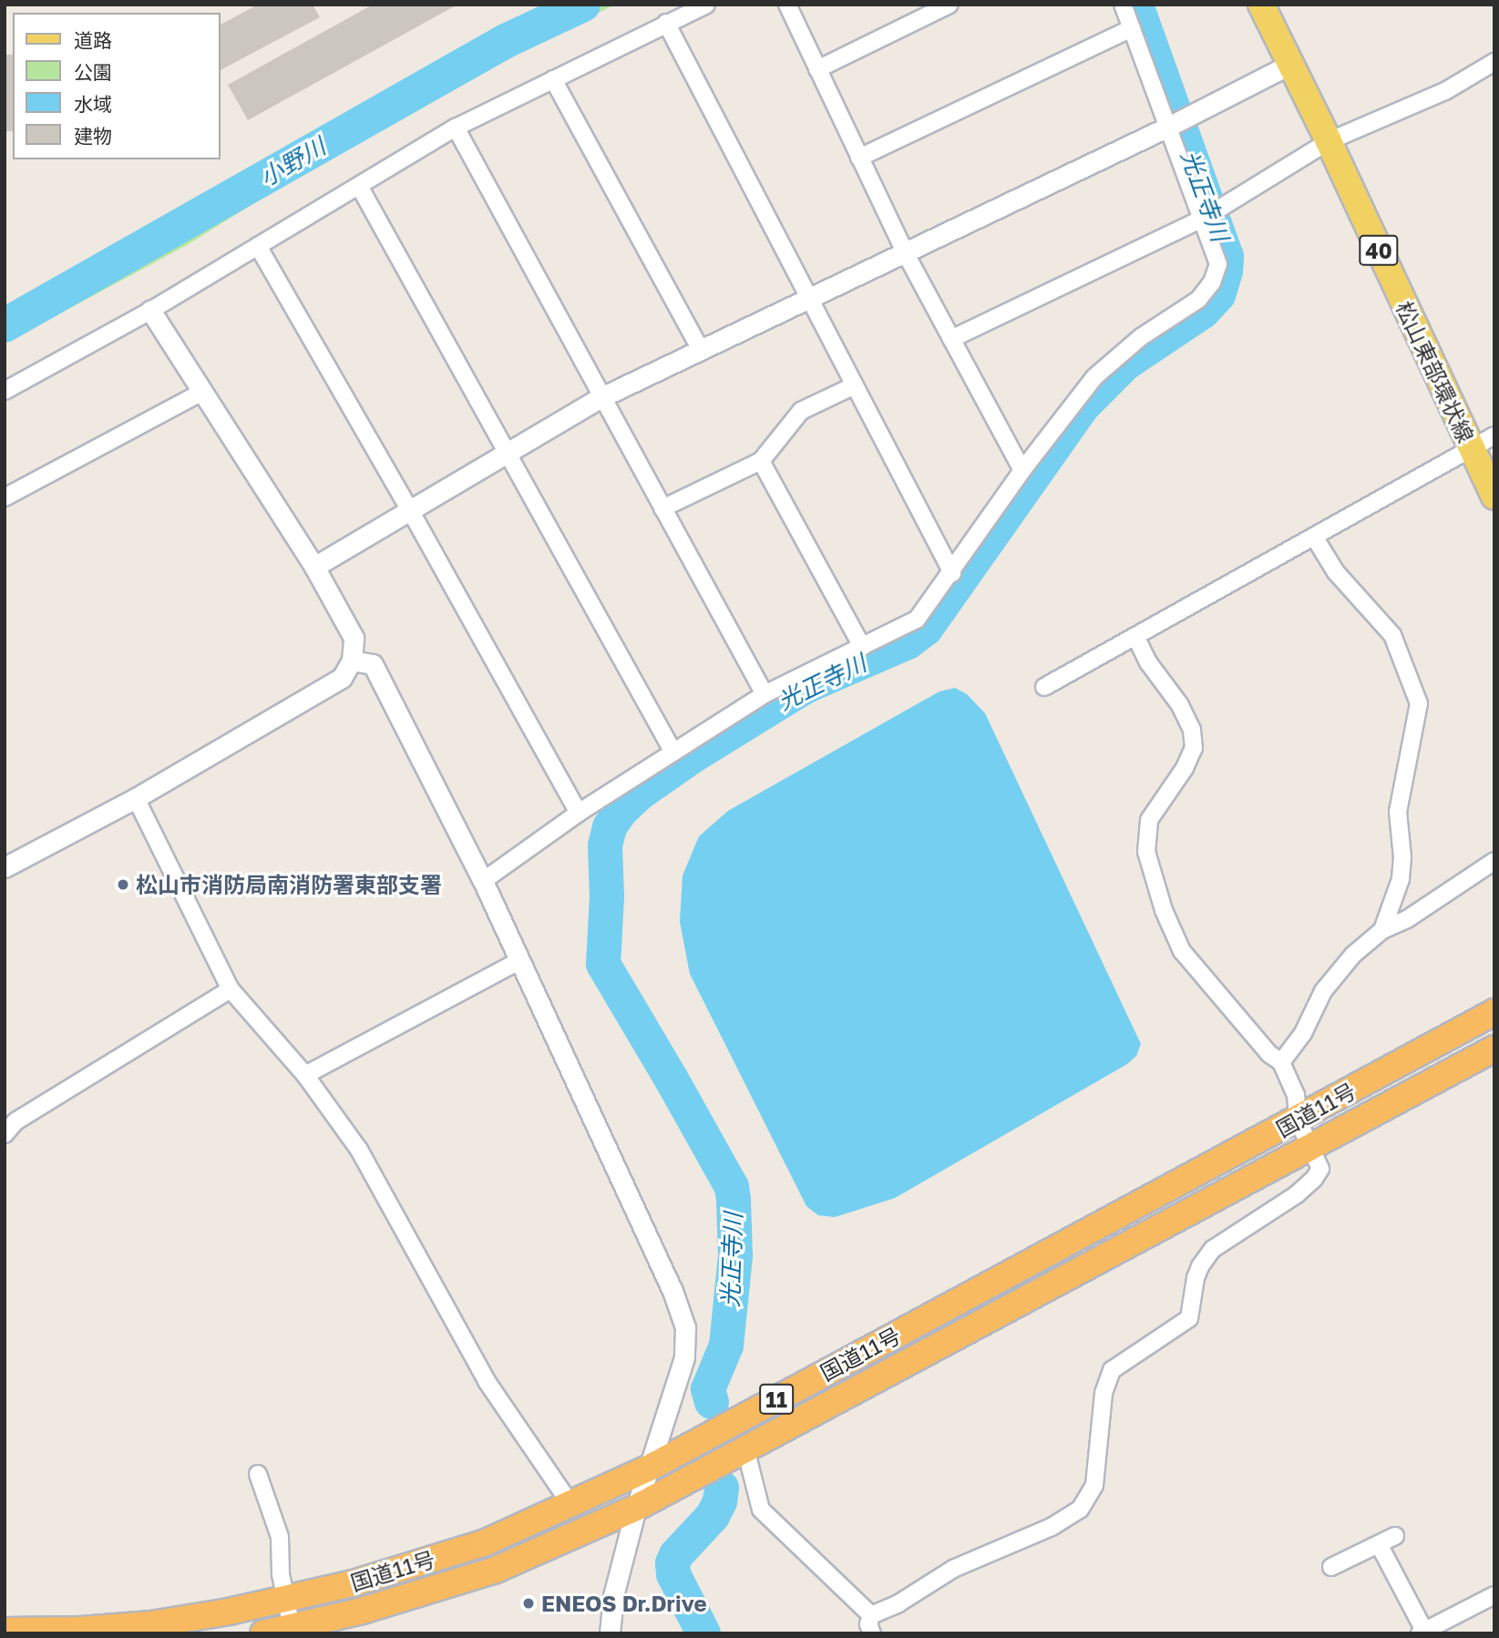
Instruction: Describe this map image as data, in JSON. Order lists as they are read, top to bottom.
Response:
{
  "streets": {
    "highway": ["国道11号", "11"],
    "main road": ["40", "松山東部環状線"]
  },
  "water": ["小野川", "光正寺川"],
  "places": ["松山市消防局南消防署東部支署", "ENEOS Dr.Drive"],
  "legend": [
    "道路",
    "公園",
    "水域",
    "建物"
  ]
}
